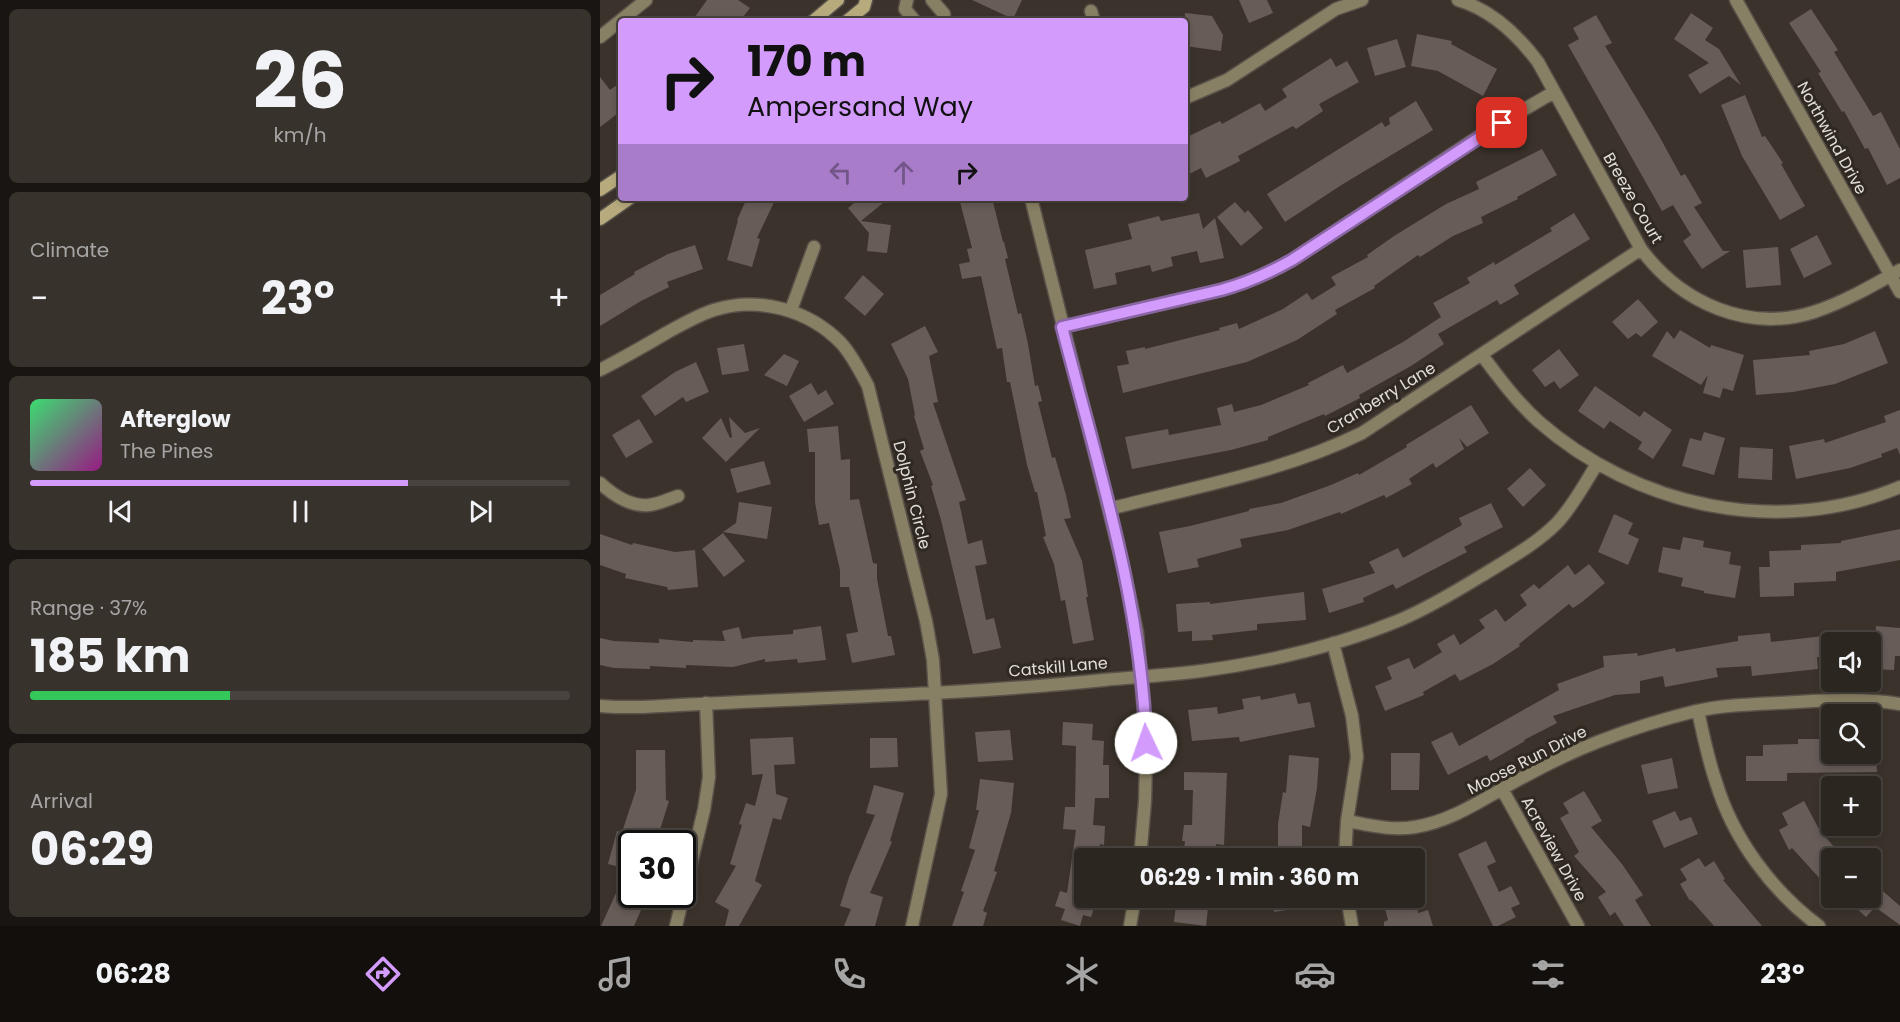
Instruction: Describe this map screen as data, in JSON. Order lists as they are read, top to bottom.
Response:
{
  "streets": {
    "street": [
      "Northwind Drive",
      "Breeze Court",
      "Cranberry Lane",
      "Dolphin Circle",
      "Catskill Lane",
      "Moose Run Drive",
      "Acreview Drive"
    ]
  },
  "crossings": [
    ["Northwind Drive", "Breeze Court"],
    ["Breeze Court", "Cranberry Lane"],
    ["Dolphin Circle", "Catskill Lane"],
    ["Moose Run Drive", "Acreview Drive"]
  ],
  "page": {
    "tile": [
      ["26", "km/h"],
      "Climate",
      ["Range · 37%", "185 km"],
      ["Arrival", "06:29"]
    ],
    "turn": ["170 m", "Ampersand Way"],
    "heat": ["−", "23°", "+"],
    "song": ["Afterglow", "The Pines"],
    "map_buttons": ["+", "−"],
    "limit": "30",
    "trip": "06:29 · 1 min · 360 m",
    "tabs": ["06:28", "23°"]
  }
}
